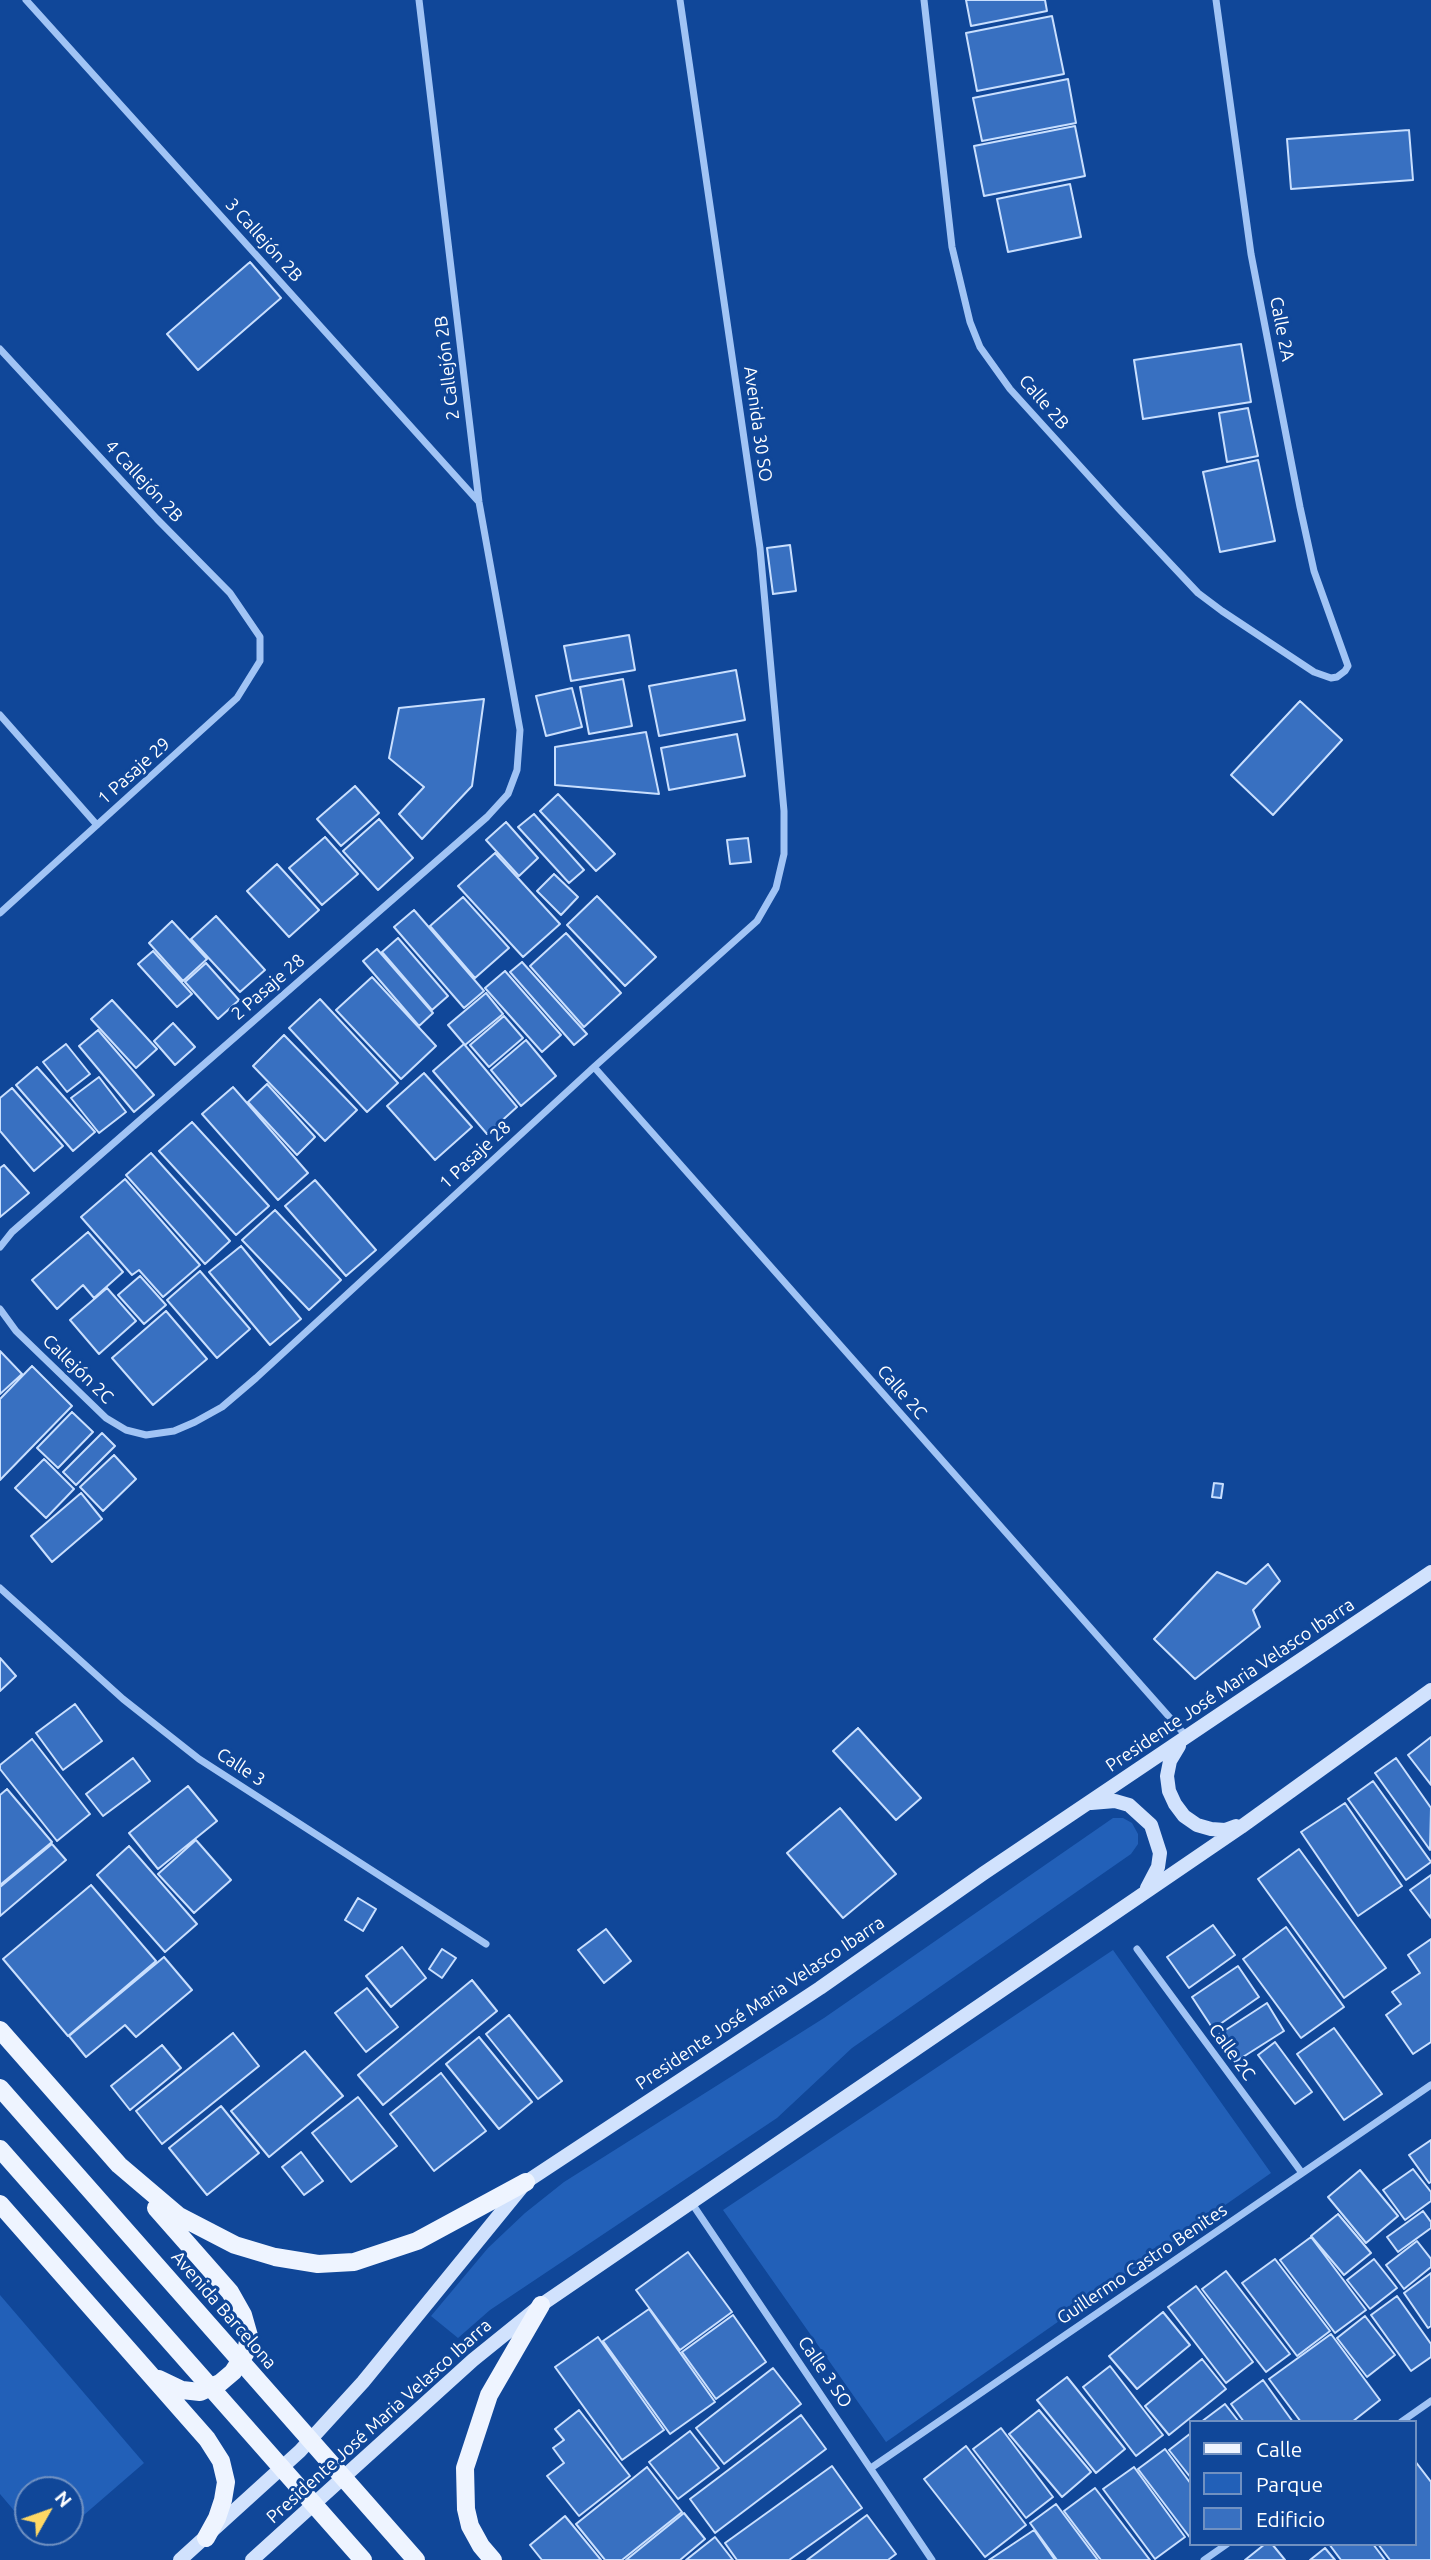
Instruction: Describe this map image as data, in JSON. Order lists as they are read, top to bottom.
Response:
{
  "streets": {
    "main road": ["Presidente José Maria Velasco Ibarra", "Avenida Barcelona"],
    "street": [
      "3 Callejón 2B",
      "Calle 2A",
      "2 Callejón 2B",
      "Calle 2B",
      "Avenida 30 SO",
      "4 Callejón 2B",
      "1 Pasaje 29",
      "2 Pasaje 28",
      "1 Pasaje 28",
      "Callejón 2C",
      "Calle 2C",
      "Calle 3",
      "Guillermo Castro Benites",
      "Calle 3 SO"
    ]
  },
  "crossings": [
    ["3 Callejón 2B", "2 Callejón 2B"],
    ["Calle 2A", "Calle 2B"],
    ["2 Callejón 2B", "2 Pasaje 28"],
    ["Avenida 30 SO", "1 Pasaje 28"],
    ["4 Callejón 2B", "1 Pasaje 29"],
    ["1 Pasaje 28", "Callejón 2C"],
    ["1 Pasaje 28", "Calle 2C"],
    ["Calle 2C", "Presidente José Maria Velasco Ibarra"],
    ["Calle 2C", "Guillermo Castro Benites"],
    ["Presidente José Maria Velasco Ibarra", "Calle 3 SO"],
    ["Guillermo Castro Benites", "Calle 3 SO"]
  ],
  "legend": ["Calle", "Parque", "Edificio"],
  "north": "top right"
}
